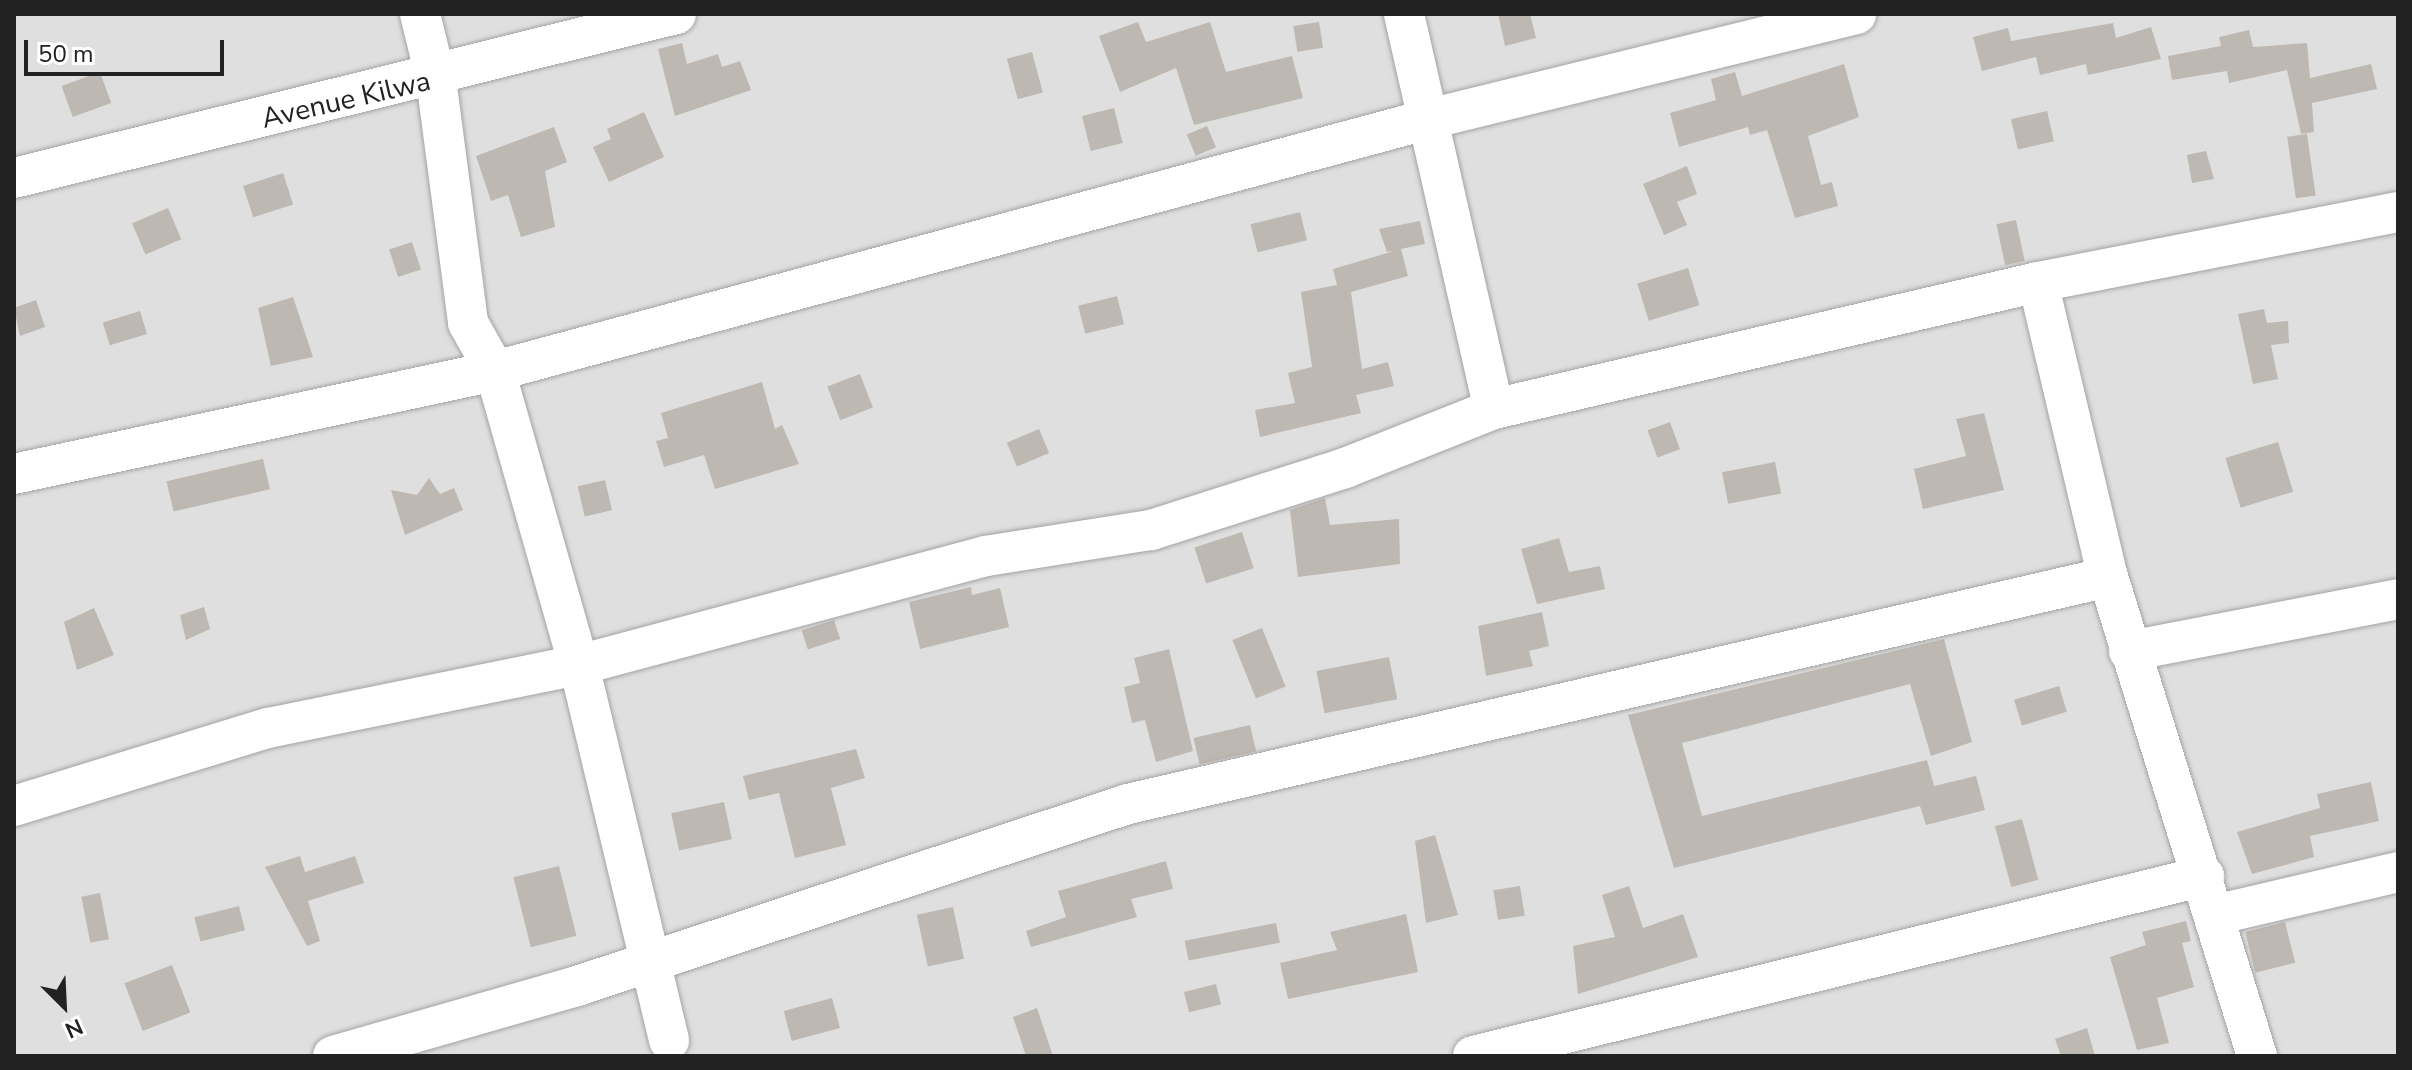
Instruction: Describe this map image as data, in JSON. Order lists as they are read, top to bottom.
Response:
{
  "streets": {
    "street": ["Avenue Kilwa"]
  },
  "scale_bar": "50 m",
  "north": "bottom right"
}
